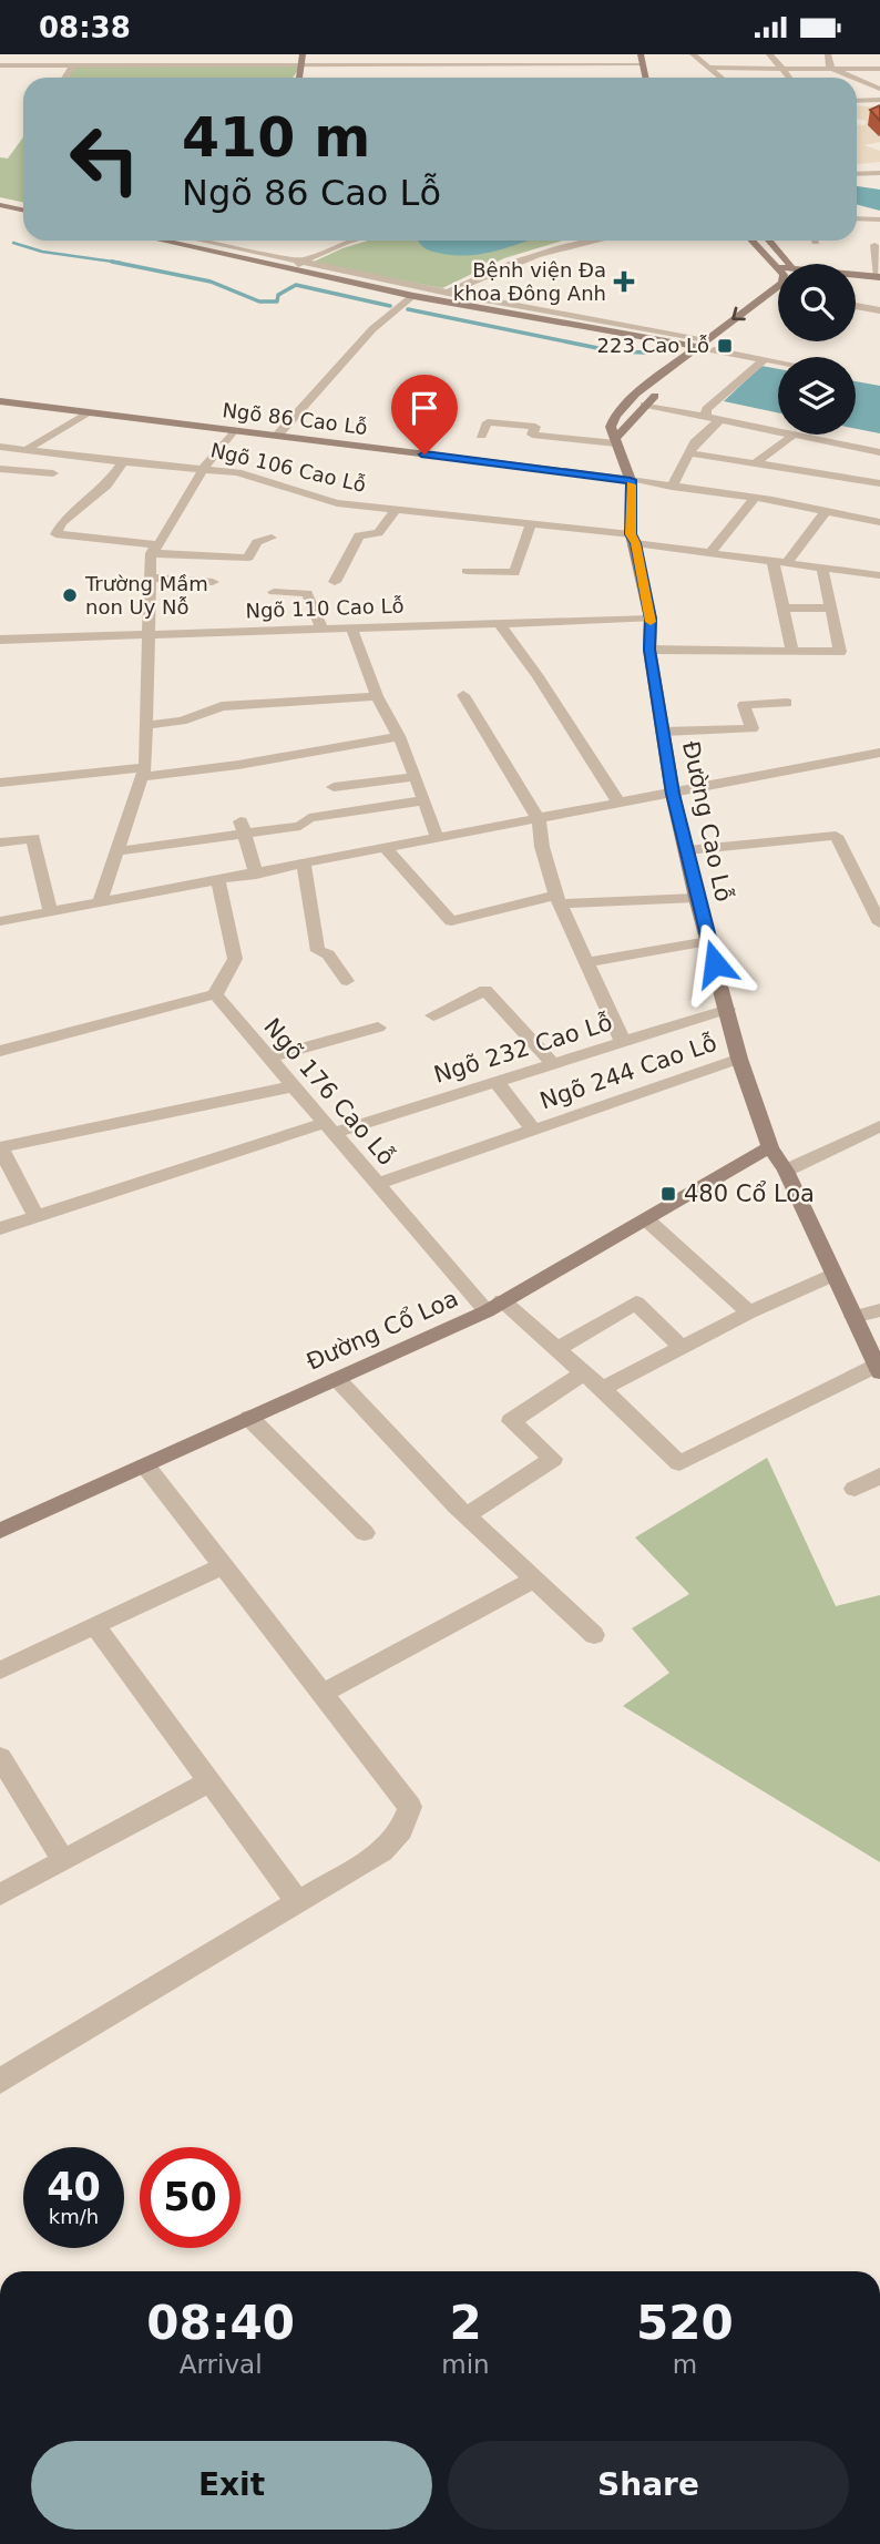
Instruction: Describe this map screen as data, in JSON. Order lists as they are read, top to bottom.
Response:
{
  "streets": {
    "main road": ["Ngõ 86 Cao Lỗ", "Đường Cao Lỗ", "Đường Cổ Loa"],
    "street": [
      "Ngõ 106 Cao Lỗ",
      "Ngõ 110 Cao Lỗ",
      "Ngõ 232 Cao Lỗ",
      "Ngõ 244 Cao Lỗ",
      "Ngõ 176 Cao Lỗ"
    ]
  },
  "crossings": [
    ["Ngõ 86 Cao Lỗ", "Đường Cao Lỗ"],
    ["Ngõ 106 Cao Lỗ", "Đường Cao Lỗ"],
    ["Ngõ 110 Cao Lỗ", "Đường Cao Lỗ"],
    ["Đường Cao Lỗ", "Ngõ 232 Cao Lỗ"],
    ["Đường Cao Lỗ", "Ngõ 244 Cao Lỗ"],
    ["Đường Cao Lỗ", "Ngõ 176 Cao Lỗ"],
    ["Đường Cao Lỗ", "Đường Cổ Loa"],
    ["Ngõ 232 Cao Lỗ", "Ngõ 176 Cao Lỗ"],
    ["Ngõ 244 Cao Lỗ", "Ngõ 176 Cao Lỗ"],
    ["Ngõ 176 Cao Lỗ", "Đường Cổ Loa"]
  ],
  "places": {
    "health": ["Bệnh viện Đa khoa Đông Anh"],
    "transit": ["223 Cao Lỗ", "480 Cổ Loa"],
    "other": ["Trường Mầm non Uy Nỗ"]
  },
  "page": {
    "status": "08:38",
    "turn": ["410 m", "Ngõ 86 Cao Lỗ"],
    "speed": "40 km/h",
    "limit": "50",
    "eta": [
      "08:40",
      "Arrival",
      "2",
      "min",
      "520",
      "m"
    ],
    "buttons": ["Exit", "Share"]
  }
}
